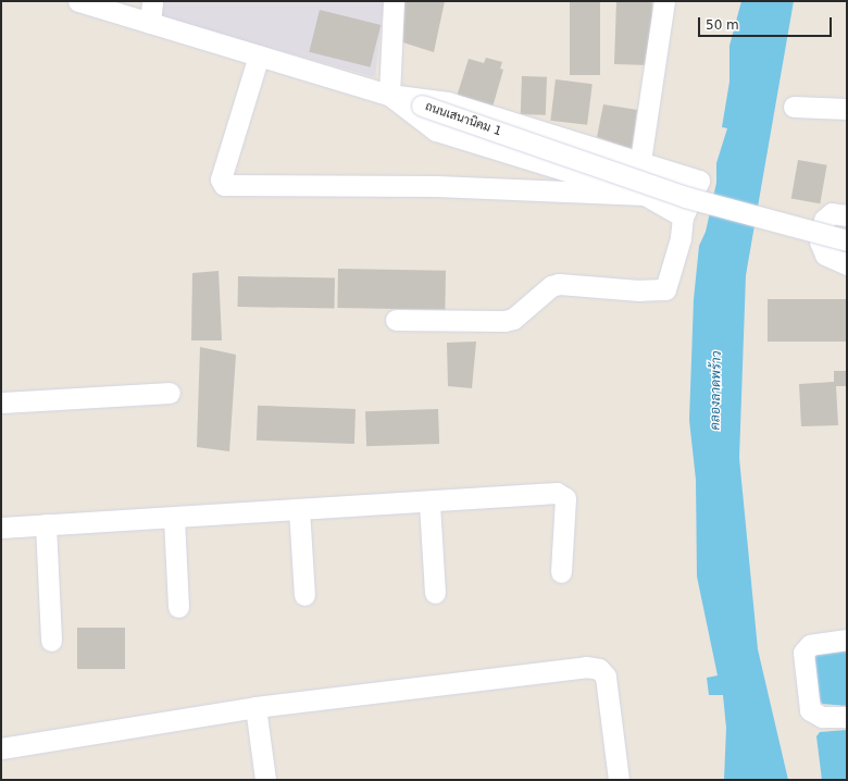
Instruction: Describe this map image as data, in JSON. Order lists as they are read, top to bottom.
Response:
{
  "streets": {
    "street": ["ถนนเสนานิคม 1"]
  },
  "water": ["คลองลาดพร้าว"],
  "scale_bar": "50 m"
}
